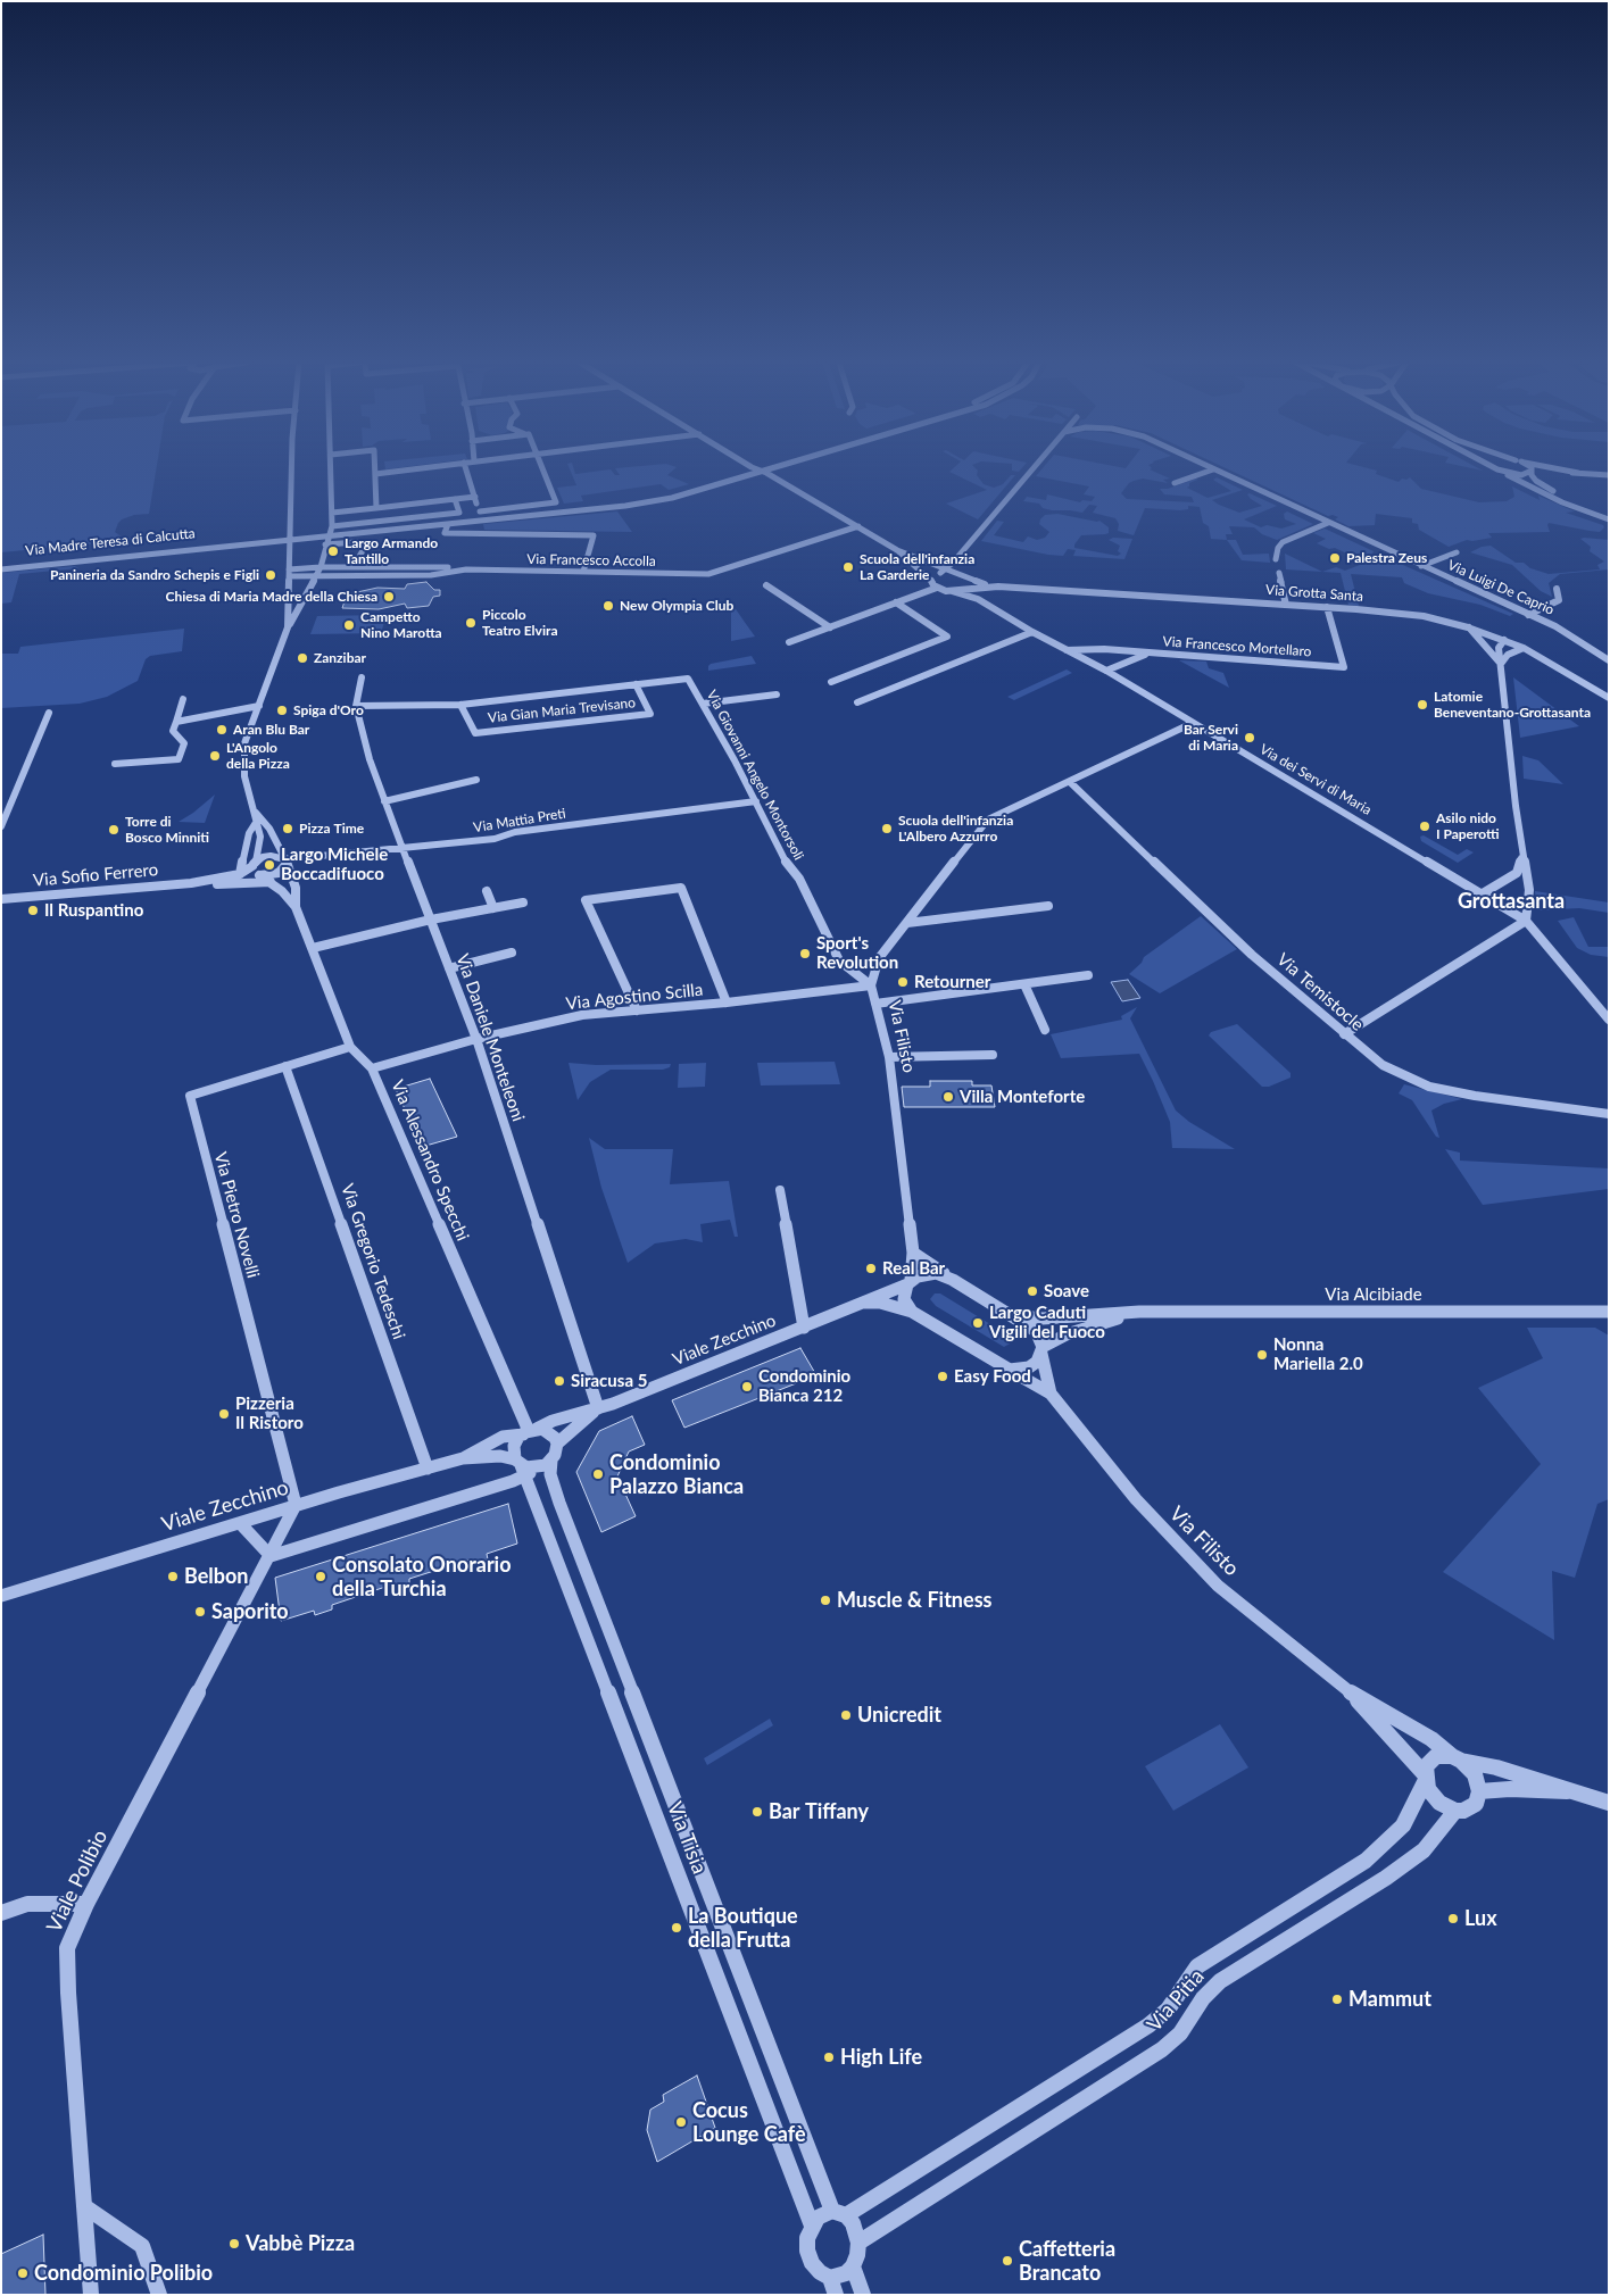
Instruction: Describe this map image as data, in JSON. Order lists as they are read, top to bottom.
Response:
{
  "streets": {
    "street": [
      "Via Madre Teresa di Calcutta",
      "Via Francesco Accolla",
      "Via Luigi De Caprio",
      "Via Grotta Santa",
      "Via Francesco Mortellaro",
      "Via Gian Maria Trevisano",
      "Via Giovanni Angelo Montorsoli",
      "Via dei Servi di Maria",
      "Via Mattia Preti",
      "Via Sofio Ferrero",
      "Via Temistocle",
      "Via Agostino Scilla",
      "Via Filisto",
      "Via Daniele Monteleoni",
      "Via Alessandro Specchi",
      "Via Pietro Novelli",
      "Via Gregorio Tedeschi",
      "Via Alcibiade",
      "Viale Zecchino",
      "Via Tisia",
      "Viale Polibio",
      "Via Pitia"
    ]
  },
  "crossings": [
    ["Via Grotta Santa", "Via Francesco Mortellaro"],
    ["Via Francesco Mortellaro", "Via dei Servi di Maria"],
    ["Via Gian Maria Trevisano", "Via Giovanni Angelo Montorsoli"],
    ["Via Giovanni Angelo Montorsoli", "Via Mattia Preti"],
    ["Via Giovanni Angelo Montorsoli", "Via Agostino Scilla"],
    ["Via Giovanni Angelo Montorsoli", "Via Filisto"],
    ["Via Giovanni Angelo Montorsoli", "Via Daniele Monteleoni"],
    ["Via dei Servi di Maria", "Via Filisto"],
    ["Via Mattia Preti", "Via Daniele Monteleoni"],
    ["Via Temistocle", "Via Filisto"],
    ["Via Agostino Scilla", "Via Filisto"],
    ["Via Agostino Scilla", "Via Daniele Monteleoni"],
    ["Via Agostino Scilla", "Via Alessandro Specchi"],
    ["Via Filisto", "Viale Zecchino"],
    ["Via Daniele Monteleoni", "Viale Zecchino"],
    ["Via Alessandro Specchi", "Via Pietro Novelli"],
    ["Via Alessandro Specchi", "Via Tisia"],
    ["Via Pietro Novelli", "Via Gregorio Tedeschi"],
    ["Via Pietro Novelli", "Viale Zecchino"],
    ["Via Pietro Novelli", "Viale Polibio"],
    ["Via Gregorio Tedeschi", "Viale Zecchino"],
    ["Viale Zecchino", "Viale Polibio"],
    ["Via Tisia", "Via Pitia"]
  ],
  "districts": ["Grottasanta"],
  "places": [
    "Largo Armando Tantillo",
    "Palestra Zeus",
    "Scuola dell'infanzia La Garderie",
    "Panineria da Sandro Schepis e Figli",
    "Chiesa di Maria Madre della Chiesa",
    "New Olympia Club",
    "Piccolo Teatro Elvira",
    "Campetto Nino Marotta",
    "Zanzibar",
    "Latomie Beneventano-Grottasanta",
    "Spiga d'Oro",
    "Aran Blu Bar",
    "Bar Servi di Maria",
    "L'Angolo della Pizza",
    "Asilo nido I Paperotti",
    "Pizza Time",
    "Scuola dell'infanzia L'Albero Azzurro",
    "Torre di Bosco Minniti",
    "Largo Michele Boccadifuoco",
    "Il Ruspantino",
    "Sport's Revolution",
    "Retourner",
    "Villa Monteforte",
    "Real Bar",
    "Soave",
    "Largo Caduti Vigili del Fuoco",
    "Nonna Mariella 2.0",
    "Easy Food",
    "Siracusa 5",
    "Condominio Bianca 212",
    "Pizzeria Il Ristoro",
    "Condominio Palazzo Bianca",
    "Belbon",
    "Consolato Onorario della Turchia",
    "Muscle & Fitness",
    "Saporito",
    "Unicredit",
    "Bar Tiffany",
    "Lux",
    "La Boutique della Frutta",
    "Mammut",
    "High Life",
    "Cocus Lounge Cafè",
    "Vabbè Pizza",
    "Caffetteria Brancato",
    "Condominio Polibio"
  ]
}
